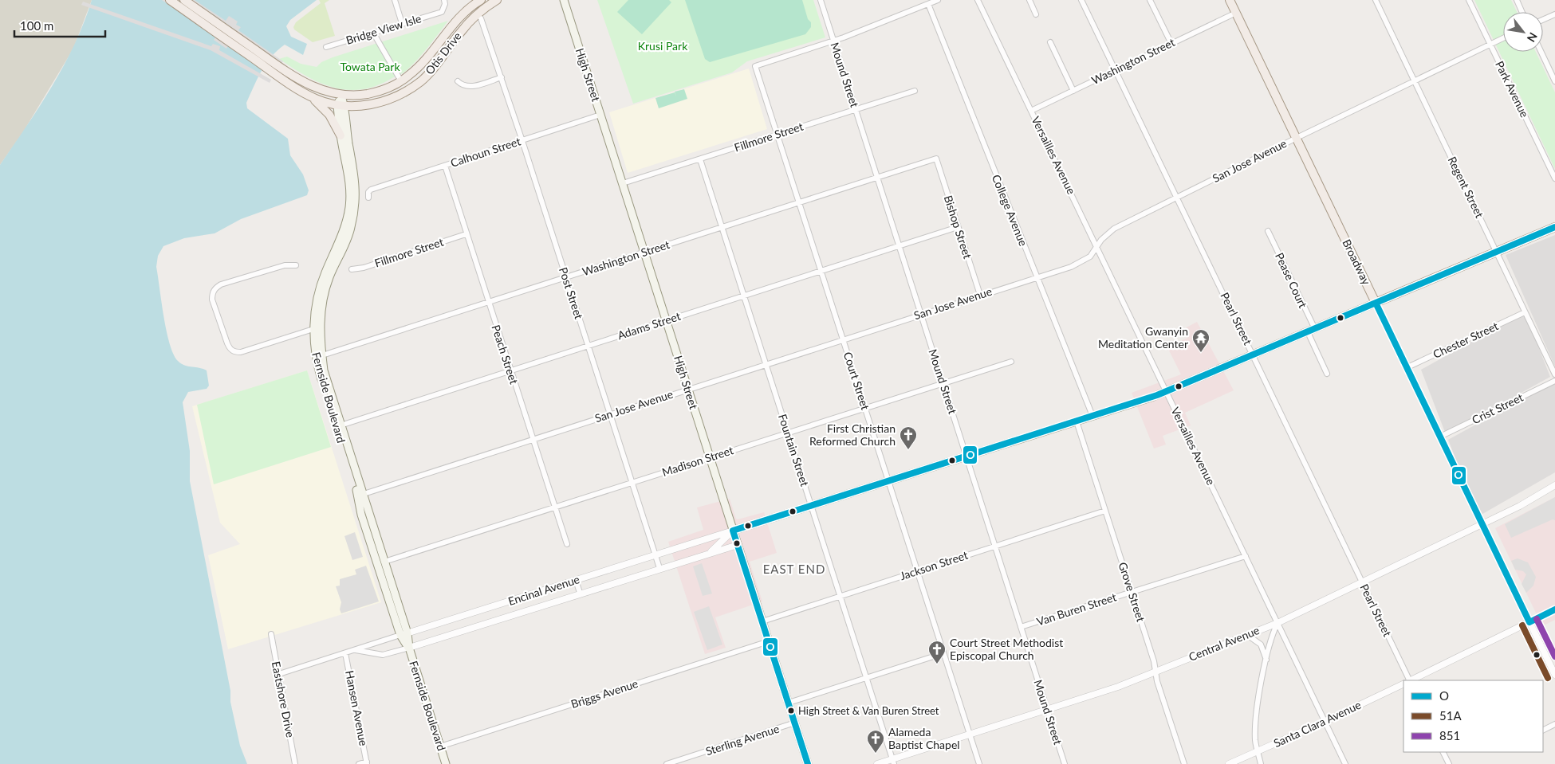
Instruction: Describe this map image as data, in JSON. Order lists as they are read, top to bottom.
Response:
{
  "streets": {
    "main road": [
      "Otis Drive",
      "High Street",
      "Broadway",
      "Fernside Boulevard",
      "Encinal Avenue"
    ],
    "street": [
      "Bridge View Isle",
      "Washington Street",
      "Mound Street",
      "Park Avenue",
      "Fillmore Street",
      "Calhoun Street",
      "Versailles Avenue",
      "San Jose Avenue",
      "Regent Street",
      "College Avenue",
      "Bishop Street",
      "Pease Court",
      "Post Street",
      "Pearl Street",
      "Adams Street",
      "Chester Street",
      "Peach Street",
      "Court Street",
      "Crist Street",
      "Fountain Street",
      "Madison Street",
      "Jackson Street",
      "Grove Street",
      "Van Buren Street",
      "Central Avenue",
      "Briggs Avenue",
      "Eastshore Drive",
      "Hansen Avenue",
      "Santa Clara Avenue",
      "Sterling Avenue"
    ]
  },
  "crossings": [
    ["Otis Drive", "Fernside Boulevard"],
    ["Washington Street", "High Street"],
    ["Washington Street", "Mound Street"],
    ["Washington Street", "Versailles Avenue"],
    ["Washington Street", "Bishop Street"],
    ["Washington Street", "Broadway"],
    ["Washington Street", "Post Street"],
    ["Washington Street", "Pearl Street"],
    ["Washington Street", "Peach Street"],
    ["Washington Street", "Court Street"],
    ["Washington Street", "Fernside Boulevard"],
    ["Washington Street", "Fountain Street"],
    ["High Street", "Fillmore Street"],
    ["High Street", "Calhoun Street"],
    ["High Street", "San Jose Avenue"],
    ["High Street", "Adams Street"],
    ["High Street", "Madison Street"],
    ["High Street", "Jackson Street"],
    ["High Street", "Encinal Avenue"],
    ["High Street", "Briggs Avenue"],
    ["High Street", "Sterling Avenue"],
    ["Mound Street", "Fillmore Street"],
    ["Mound Street", "San Jose Avenue"],
    ["Mound Street", "Adams Street"],
    ["Mound Street", "Court Street"],
    ["Mound Street", "Madison Street"],
    ["Mound Street", "Jackson Street"],
    ["Mound Street", "Encinal Avenue"],
    ["Mound Street", "Van Buren Street"],
    ["Mound Street", "Central Avenue"],
    ["Park Avenue", "San Jose Avenue"],
    ["Fillmore Street", "Peach Street"],
    ["Fillmore Street", "Court Street"],
    ["Fillmore Street", "Fountain Street"],
    ["Calhoun Street", "Post Street"],
    ["Calhoun Street", "Peach Street"],
    ["Versailles Avenue", "San Jose Avenue"],
    ["Versailles Avenue", "Encinal Avenue"],
    ["Versailles Avenue", "Van Buren Street"],
    ["Versailles Avenue", "Central Avenue"],
    ["Versailles Avenue", "Santa Clara Avenue"],
    ["San Jose Avenue", "Regent Street"],
    ["San Jose Avenue", "College Avenue"],
    ["San Jose Avenue", "Bishop Street"],
    ["San Jose Avenue", "Broadway"],
    ["San Jose Avenue", "Post Street"],
    ["San Jose Avenue", "Pearl Street"],
    ["San Jose Avenue", "Peach Street"],
    ["San Jose Avenue", "Court Street"],
    ["San Jose Avenue", "Fernside Boulevard"],
    ["San Jose Avenue", "Fountain Street"],
    ["Regent Street", "Chester Street"],
    ["Regent Street", "Encinal Avenue"],
    ["College Avenue", "Encinal Avenue"],
    ["Bishop Street", "Adams Street"],
    ["Broadway", "Chester Street"],
    ["Broadway", "Crist Street"],
    ["Broadway", "Encinal Avenue"],
    ["Broadway", "Central Avenue"],
    ["Pease Court", "Encinal Avenue"],
    ["Post Street", "Adams Street"],
    ["Post Street", "Madison Street"],
    ["Post Street", "Encinal Avenue"],
    ["Pearl Street", "Encinal Avenue"],
    ["Pearl Street", "Central Avenue"],
    ["Adams Street", "Peach Street"],
    ["Adams Street", "Court Street"],
    ["Adams Street", "Fernside Boulevard"],
    ["Adams Street", "Fountain Street"],
    ["Peach Street", "Madison Street"],
    ["Court Street", "Madison Street"],
    ["Court Street", "Jackson Street"],
    ["Court Street", "Encinal Avenue"],
    ["Court Street", "Central Avenue"],
    ["Fernside Boulevard", "Madison Street"],
    ["Fernside Boulevard", "Encinal Avenue"],
    ["Fernside Boulevard", "Briggs Avenue"],
    ["Fountain Street", "Madison Street"],
    ["Fountain Street", "Jackson Street"],
    ["Fountain Street", "Encinal Avenue"],
    ["Fountain Street", "Central Avenue"],
    ["Jackson Street", "Grove Street"],
    ["Encinal Avenue", "Grove Street"],
    ["Encinal Avenue", "Eastshore Drive"],
    ["Encinal Avenue", "Hansen Avenue"],
    ["Grove Street", "Van Buren Street"],
    ["Grove Street", "Central Avenue"]
  ],
  "districts": ["EAST END"],
  "parks": ["Krusi Park", "Towata Park"],
  "places": {
    "temple": ["Gwanyin Meditation Center"],
    "church": ["First Christian Reformed Church", "Court Street Methodist Episcopal Church", "Alameda Baptist Chapel"],
    "other": ["High Street & Van Buren Street"]
  },
  "lines": ["transit line O", "transit line 851", "transit line 51A"],
  "legend": ["O", "51A", "851"],
  "scale_bar": "100 m",
  "north": "bottom right"
}
